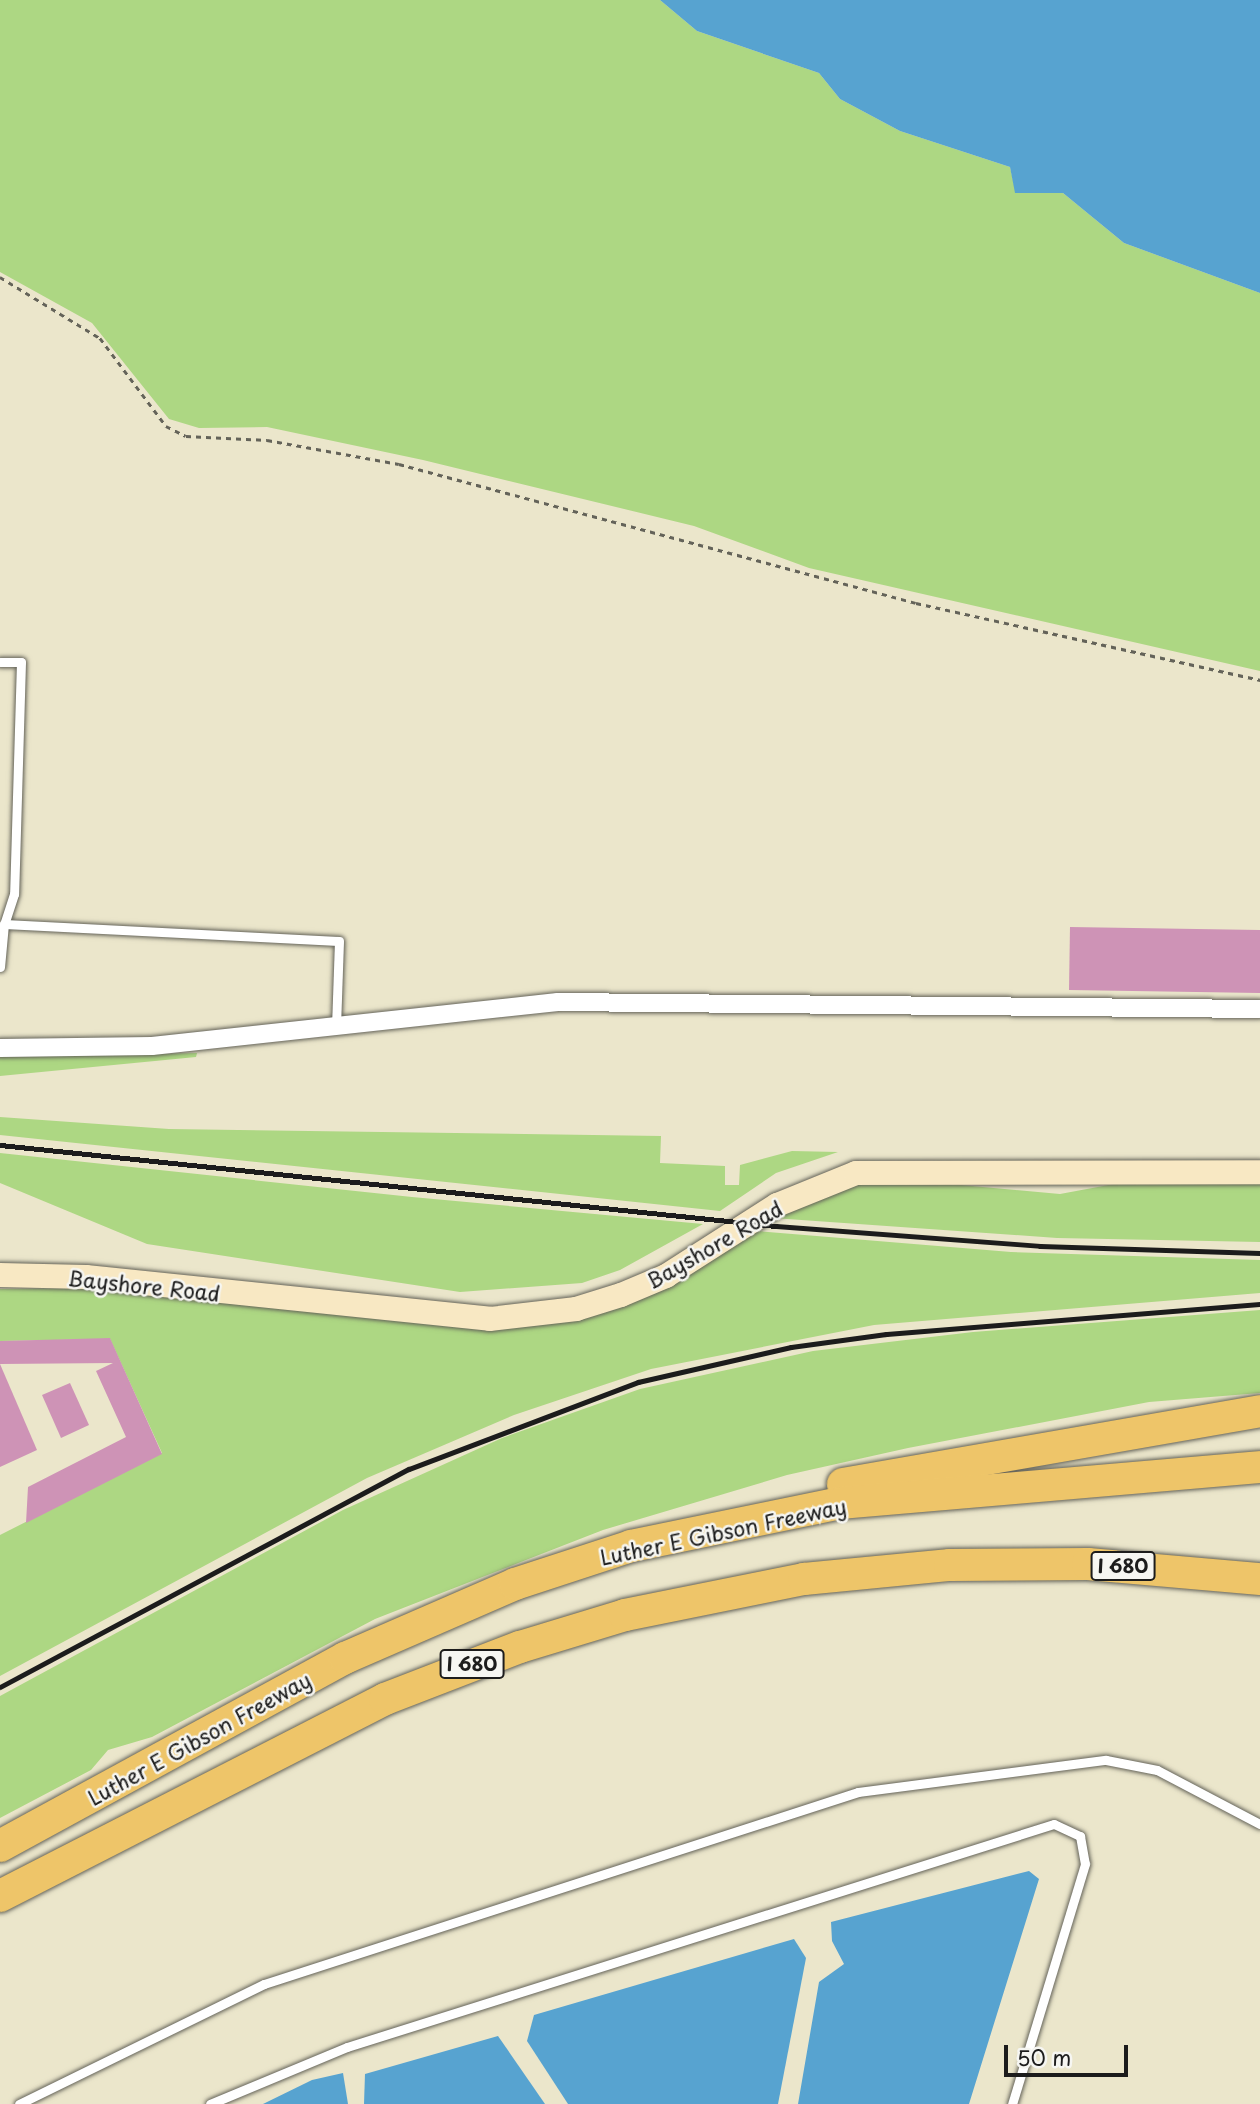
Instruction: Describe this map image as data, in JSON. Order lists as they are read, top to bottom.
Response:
{
  "streets": {
    "highway": ["Luther E Gibson Freeway", "I 680"],
    "street": ["Bayshore Road"]
  },
  "scale_bar": "50 m"
}
